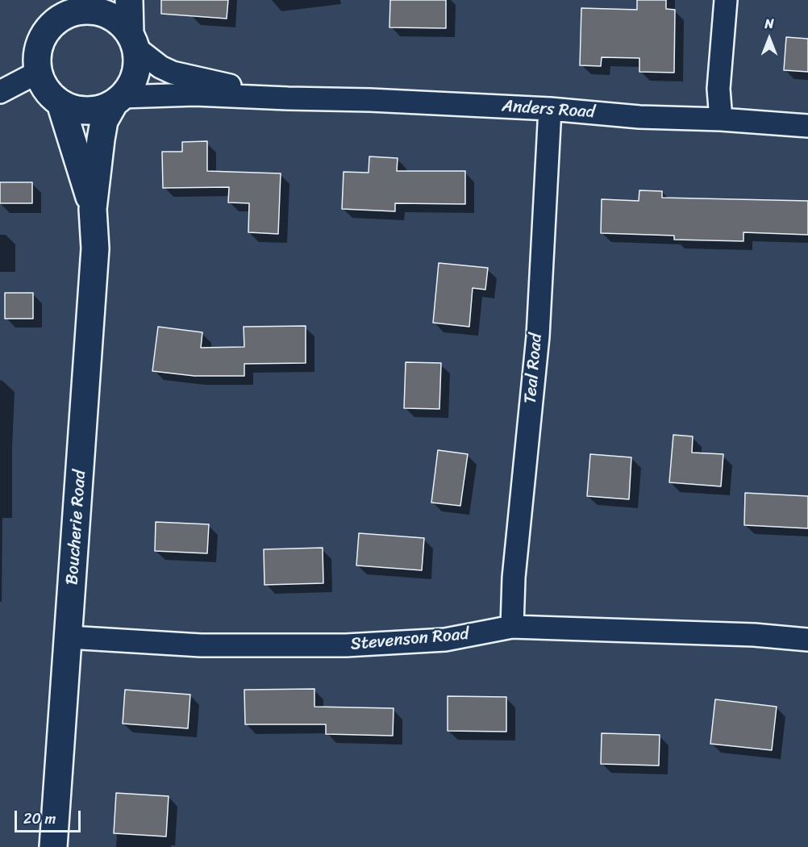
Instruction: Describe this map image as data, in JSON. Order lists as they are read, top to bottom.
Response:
{
  "streets": {
    "main road": ["Boucherie Road"],
    "street": ["Anders Road", "Teal Road", "Stevenson Road"]
  },
  "crossings": [
    ["Anders Road", "Teal Road"],
    ["Anders Road", "Boucherie Road"],
    ["Teal Road", "Stevenson Road"],
    ["Boucherie Road", "Stevenson Road"]
  ],
  "scale_bar": "20 m",
  "north": "top"
}
